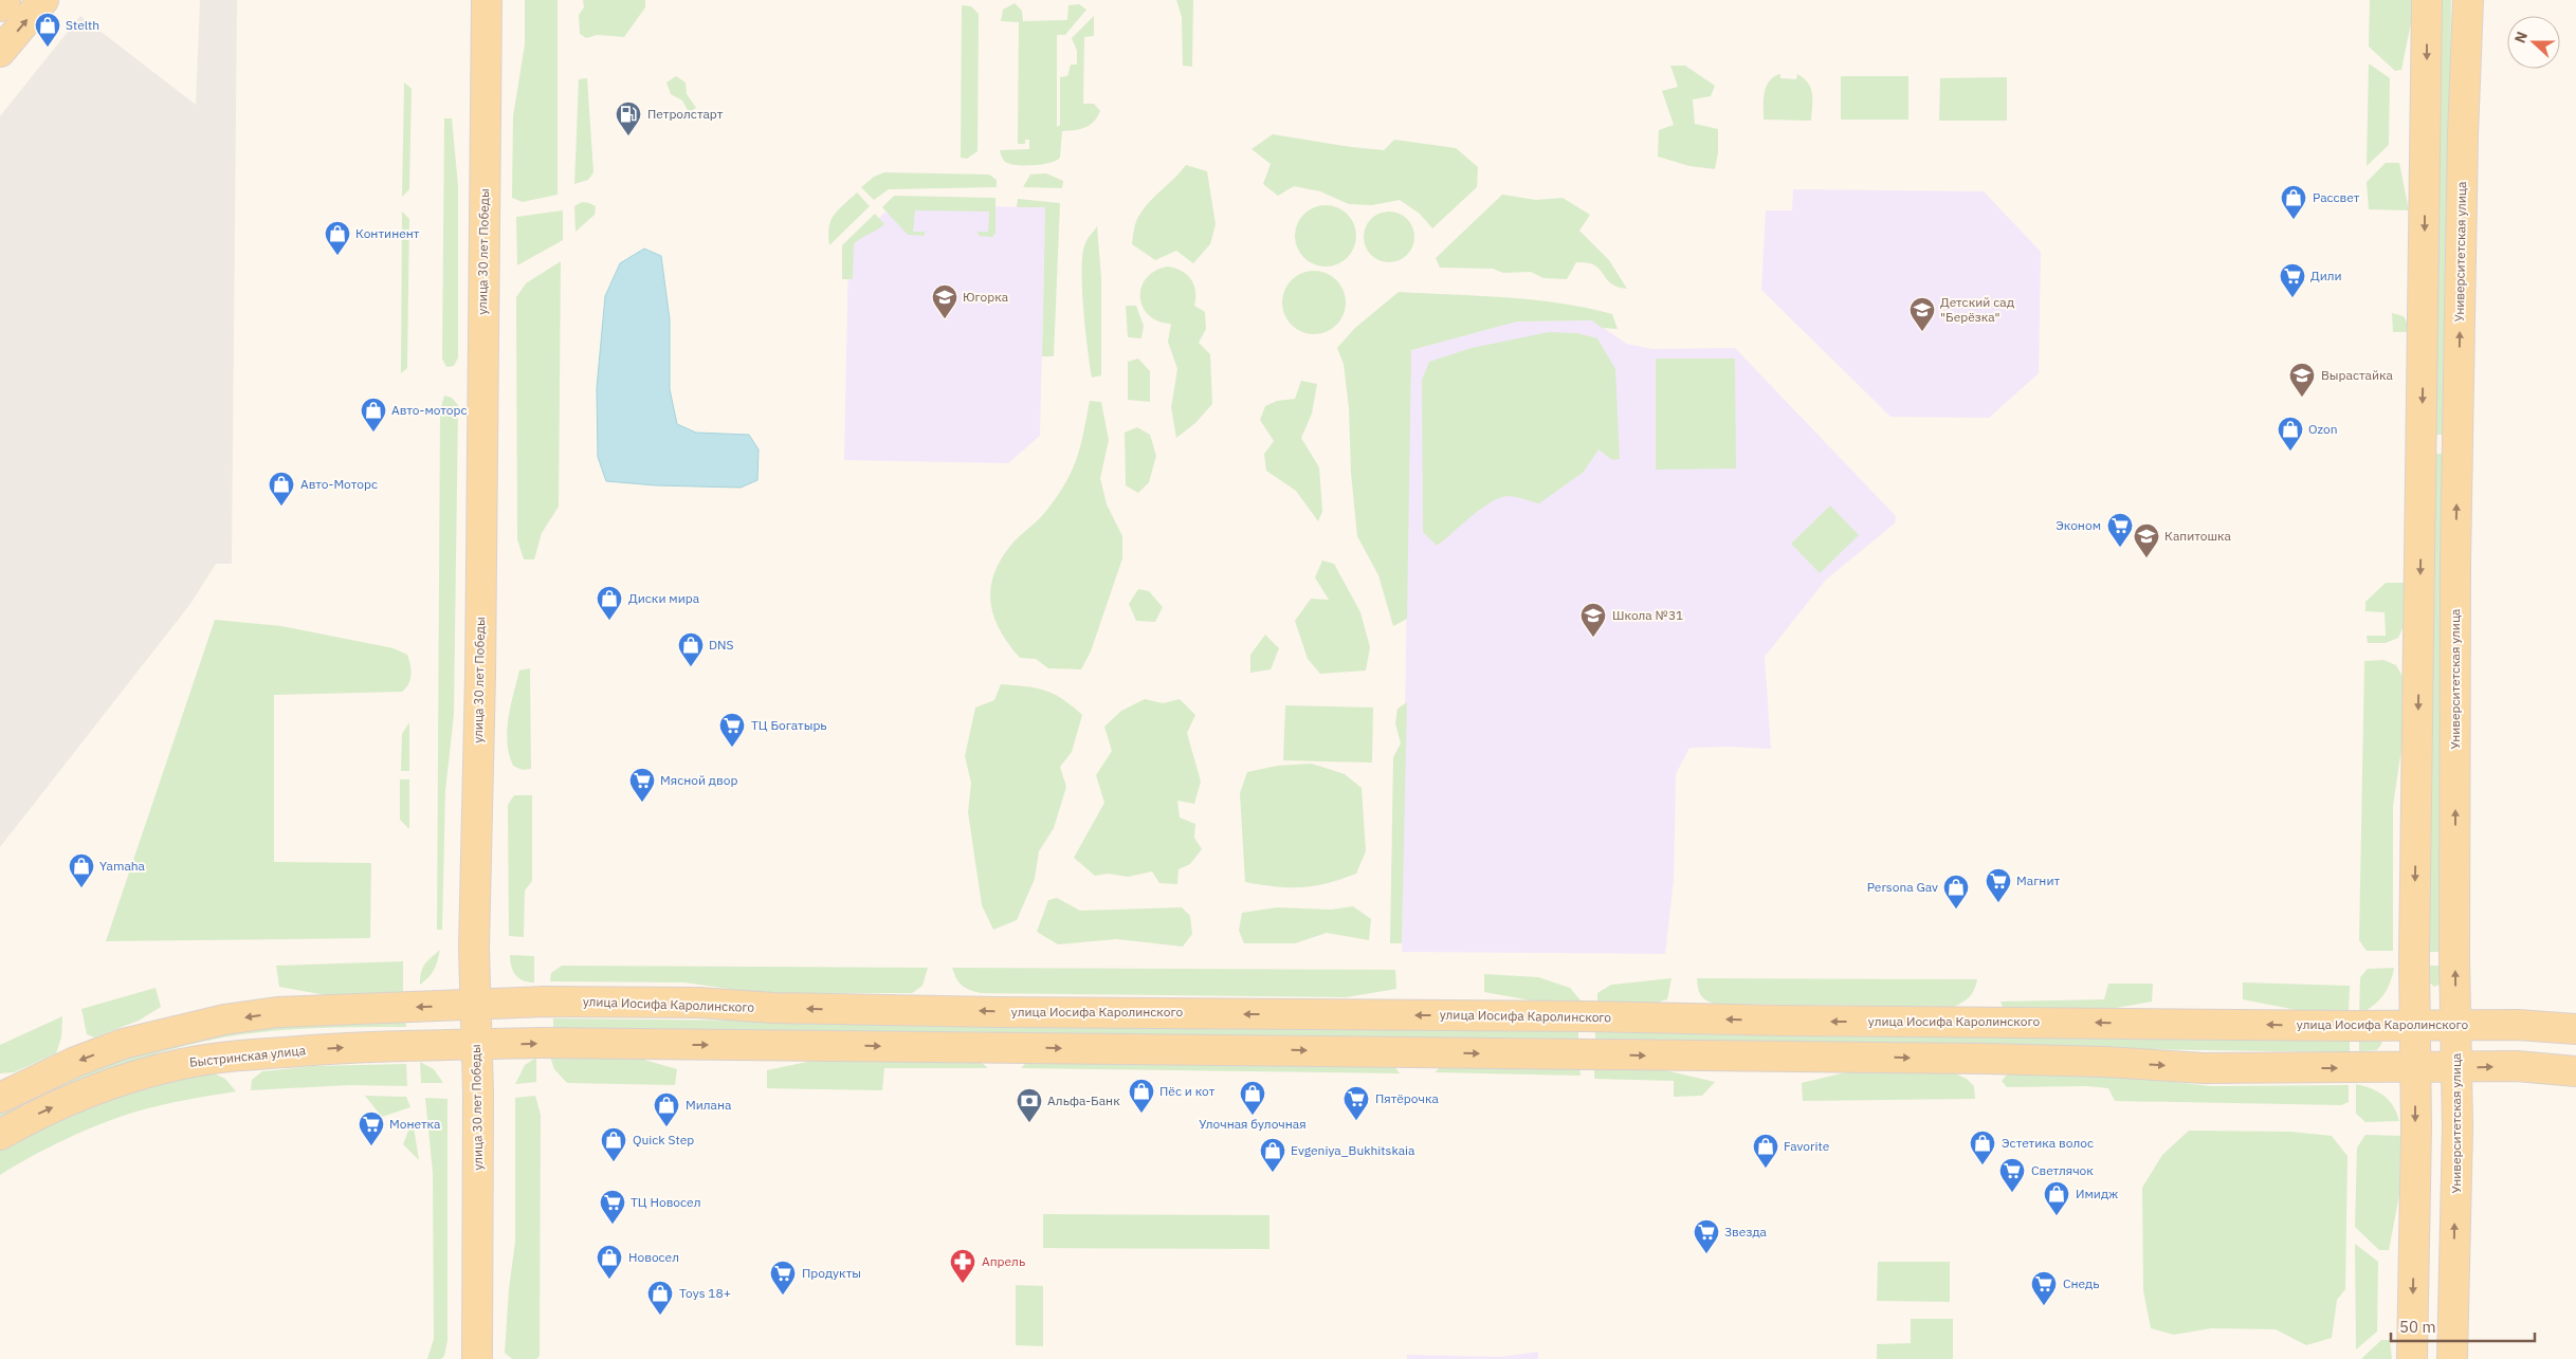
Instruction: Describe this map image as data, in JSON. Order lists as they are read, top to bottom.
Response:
{
  "streets": {
    "main road": [
      "улица 30 лет Победы",
      "Университетская улица",
      "улица Иосифа Каролинского",
      "Быстринская улица"
    ]
  },
  "crossings": [
    ["улица 30 лет Победы", "улица Иосифа Каролинского"],
    ["улица 30 лет Победы", "Быстринская улица"],
    ["Университетская улица", "улица Иосифа Каролинского"]
  ],
  "places": {
    "shop": [
      "Stelth",
      "Рассвет",
      "Континент",
      "Авто-моторс",
      "Ozon",
      "Авто-Моторс",
      "Диски мира",
      "DNS",
      "Yamaha",
      "Persona Gav",
      "Пёс и кот",
      "Улочная булочная",
      "Милана",
      "Quick Step",
      "Эстетика волос",
      "Favorite",
      "Evgeniya_Bukhitskaia",
      "Имидж",
      "Новосел",
      "Toys 18+"
    ],
    "fuel station": ["Петролстарт"],
    "supermarket": [
      "Дили",
      "Эконом",
      "ТЦ Богатырь",
      "Мясной двор",
      "Магнит",
      "Пятёрочка",
      "Монетка",
      "Светлячок",
      "ТЦ Новосел",
      "Звезда",
      "Продукты",
      "Снедь"
    ],
    "school or university": [
      "Югорка",
      "Детский сад \"Берёзка\"",
      "Вырастайка",
      "Капитошка",
      "Школа №31"
    ],
    "bank": ["Альфа-Банк"],
    "pharmacy": ["Апрель"]
  },
  "scale_bar": "50 m",
  "north": "left"
}
